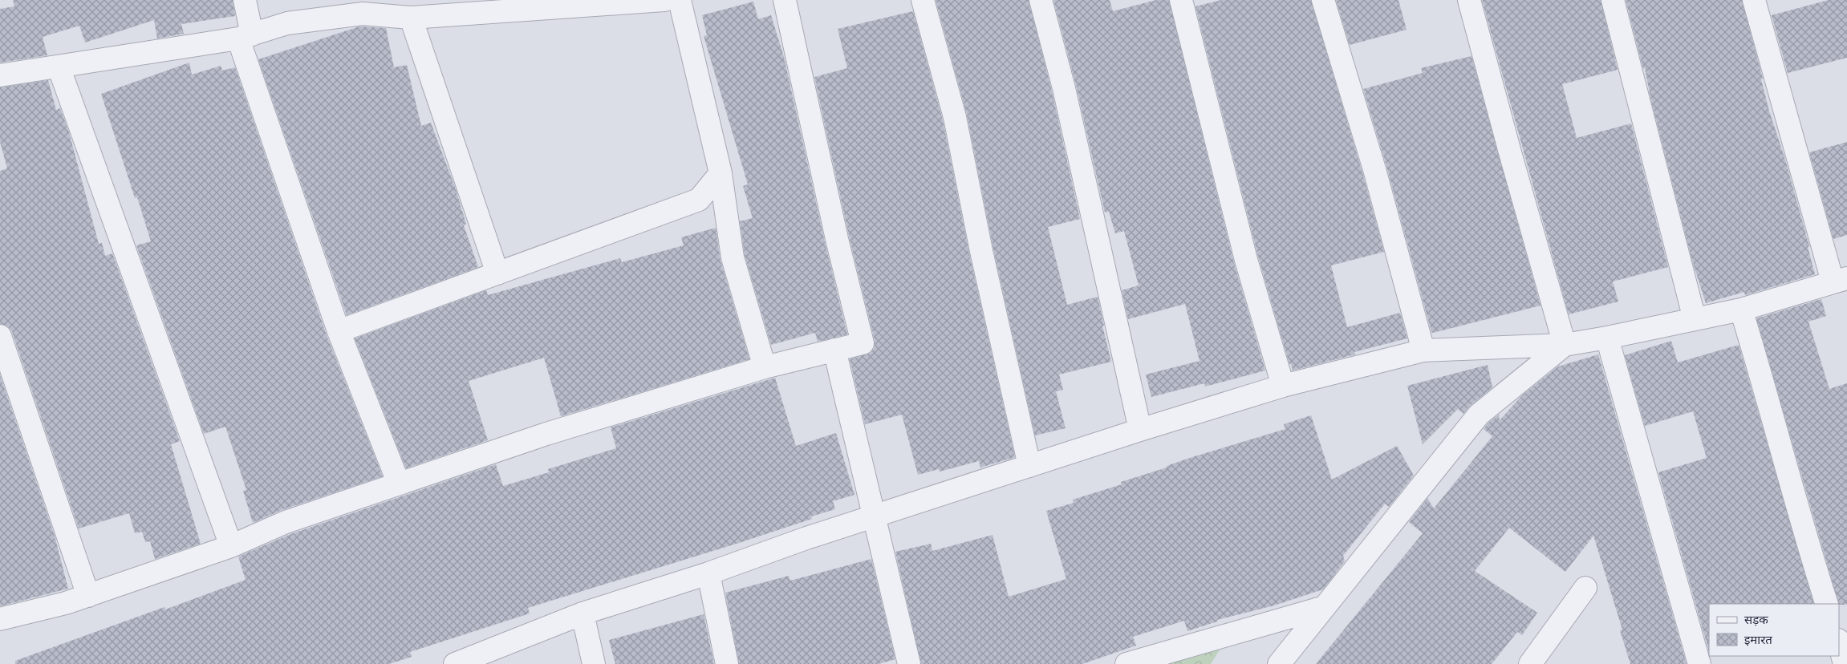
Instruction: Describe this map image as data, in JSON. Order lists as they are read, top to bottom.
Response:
{
  "legend": ["सड़क", "इमारत"]
}
